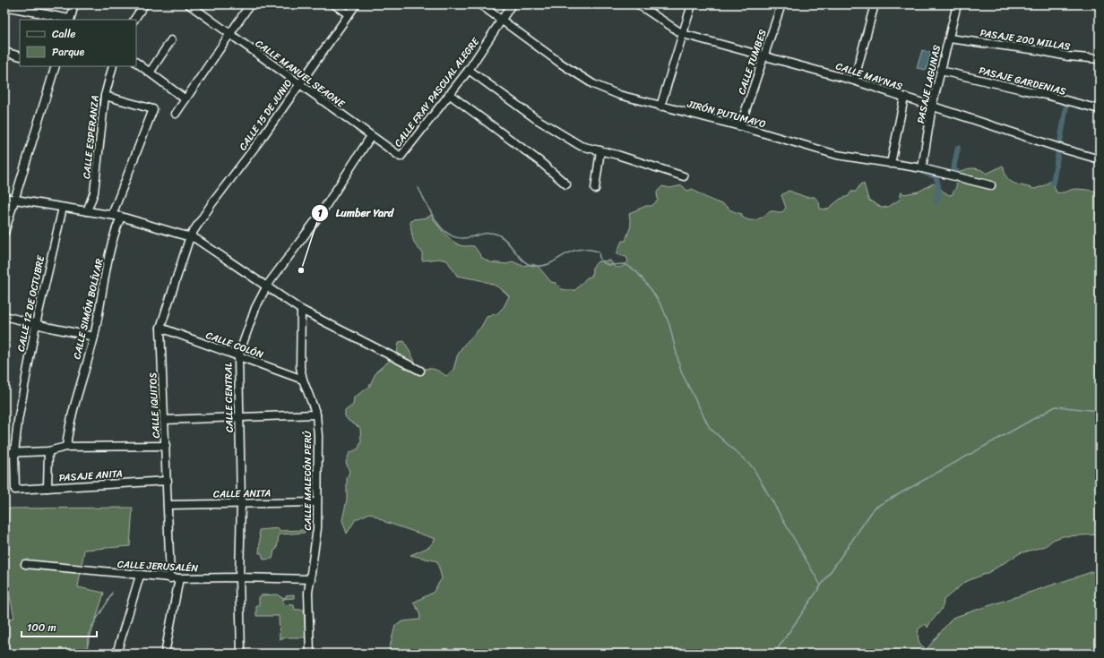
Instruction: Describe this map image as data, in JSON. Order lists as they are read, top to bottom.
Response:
{
  "streets": {
    "street": [
      "PASAJE 200 MILLAS",
      "CALLE TUMBES",
      "CALLE MANUEL SEAONE",
      "CALLE MAYNAS",
      "PASAJE GARDENIAS",
      "PASAJE LAGUNAS",
      "CALLE FRAY PASCUAL ALEGRE",
      "JIRÓN PUTUMAYO",
      "CALLE 15 DE JUNIO",
      "CALLE ESPERANZA",
      "CALLE 12 DE OCTUBRE",
      "CALLE SIMÓN BOLÍVAR",
      "CALLE COLÓN",
      "CALLE CENTRAL",
      "CALLE IQUITOS",
      "PASAJE ANITA",
      "CALLE MALECÓN PERÚ",
      "CALLE ANITA",
      "CALLE JERUSALÉN"
    ]
  },
  "crossings": [
    ["PASAJE 200 MILLAS", "PASAJE LAGUNAS"],
    ["CALLE TUMBES", "CALLE MAYNAS"],
    ["CALLE TUMBES", "JIRÓN PUTUMAYO"],
    ["CALLE MANUEL SEAONE", "CALLE FRAY PASCUAL ALEGRE"],
    ["CALLE MANUEL SEAONE", "CALLE 15 DE JUNIO"],
    ["CALLE MANUEL SEAONE", "CALLE CENTRAL"],
    ["CALLE MAYNAS", "PASAJE LAGUNAS"],
    ["PASAJE GARDENIAS", "PASAJE LAGUNAS"],
    ["PASAJE LAGUNAS", "JIRÓN PUTUMAYO"],
    ["CALLE FRAY PASCUAL ALEGRE", "JIRÓN PUTUMAYO"],
    ["CALLE 15 DE JUNIO", "CALLE IQUITOS"],
    ["CALLE 12 DE OCTUBRE", "PASAJE ANITA"],
    ["CALLE COLÓN", "CALLE CENTRAL"],
    ["CALLE COLÓN", "CALLE IQUITOS"],
    ["CALLE COLÓN", "CALLE MALECÓN PERÚ"],
    ["CALLE CENTRAL", "CALLE ANITA"],
    ["CALLE CENTRAL", "CALLE JERUSALÉN"],
    ["CALLE IQUITOS", "PASAJE ANITA"],
    ["CALLE IQUITOS", "CALLE ANITA"],
    ["CALLE IQUITOS", "CALLE JERUSALÉN"],
    ["CALLE MALECÓN PERÚ", "CALLE ANITA"],
    ["CALLE MALECÓN PERÚ", "CALLE JERUSALÉN"]
  ],
  "places": ["Lumber Yard"],
  "legend": ["Calle", "Parque"],
  "scale_bar": "100 m"
}
